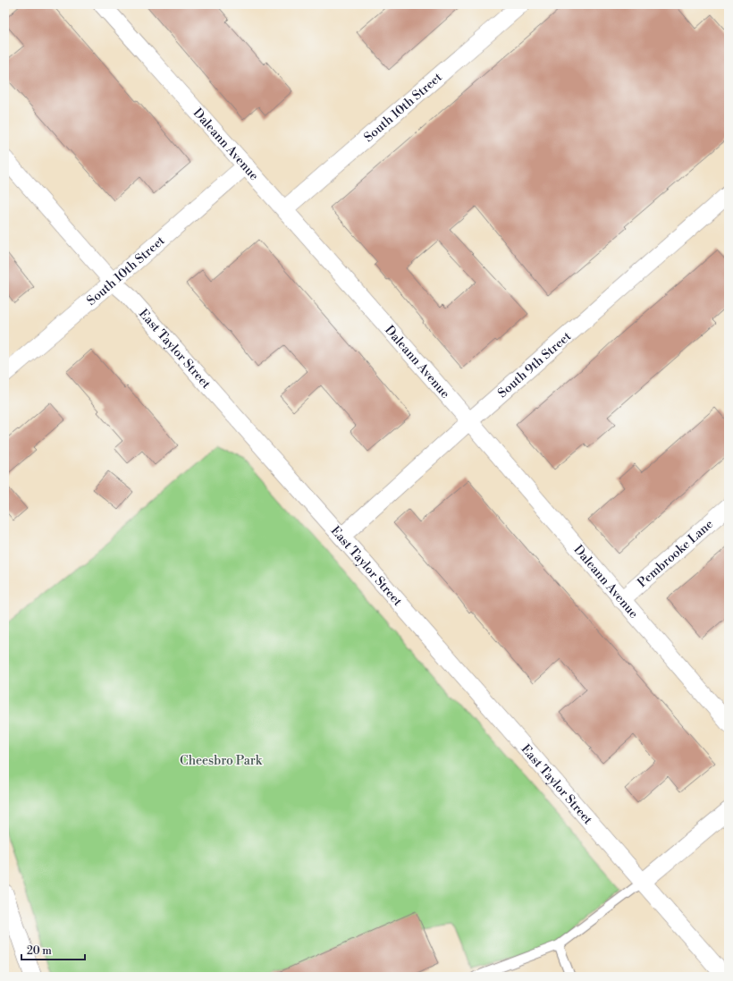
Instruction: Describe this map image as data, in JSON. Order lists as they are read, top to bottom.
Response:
{
  "streets": {
    "street": [
      "South 10th Street",
      "Daleann Avenue",
      "East Taylor Street",
      "South 9th Street",
      "Pembrooke Lane"
    ]
  },
  "crossings": [
    ["South 10th Street", "Daleann Avenue"],
    ["South 10th Street", "East Taylor Street"],
    ["Daleann Avenue", "South 9th Street"],
    ["Daleann Avenue", "Pembrooke Lane"],
    ["East Taylor Street", "South 9th Street"]
  ],
  "parks": ["Cheesbro Park"],
  "scale_bar": "20 m"
}
